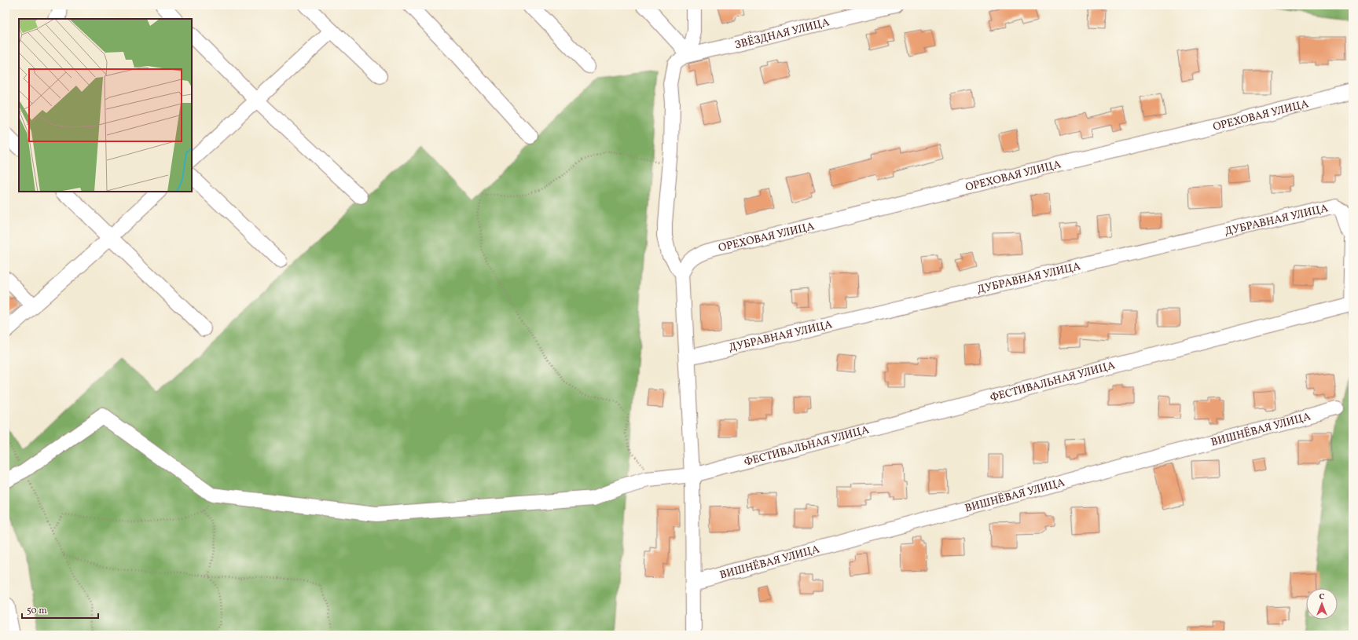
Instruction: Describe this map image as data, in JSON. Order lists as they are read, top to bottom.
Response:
{
  "streets": {
    "street": [
      "ЗВЁЗДНАЯ УЛИЦА",
      "ОРЕХОВАЯ УЛИЦА",
      "ДУБРАВНАЯ УЛИЦА",
      "ФЕСТИВАЛЬНАЯ УЛИЦА",
      "ВИШНЁВАЯ УЛИЦА"
    ]
  },
  "scale_bar": "50 m",
  "north": "top"
}
